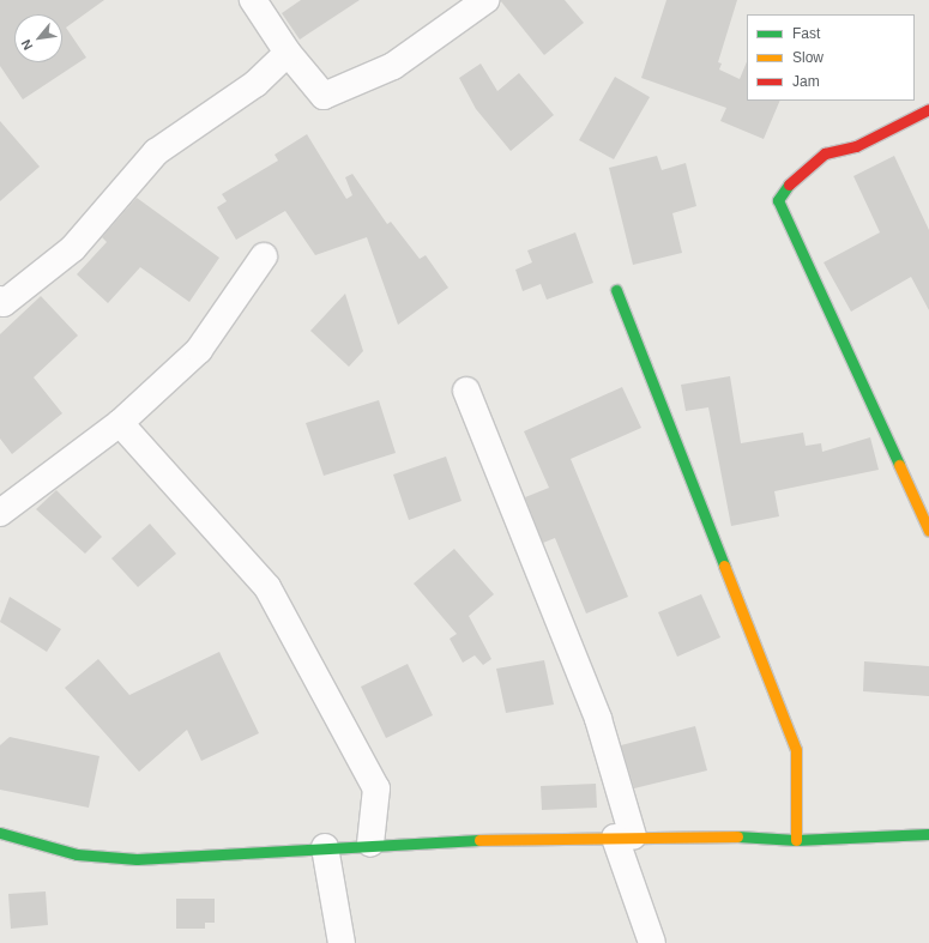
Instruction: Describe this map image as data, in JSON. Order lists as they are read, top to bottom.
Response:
{
  "legend": ["Fast", "Slow", "Jam"],
  "north": "bottom left"
}
